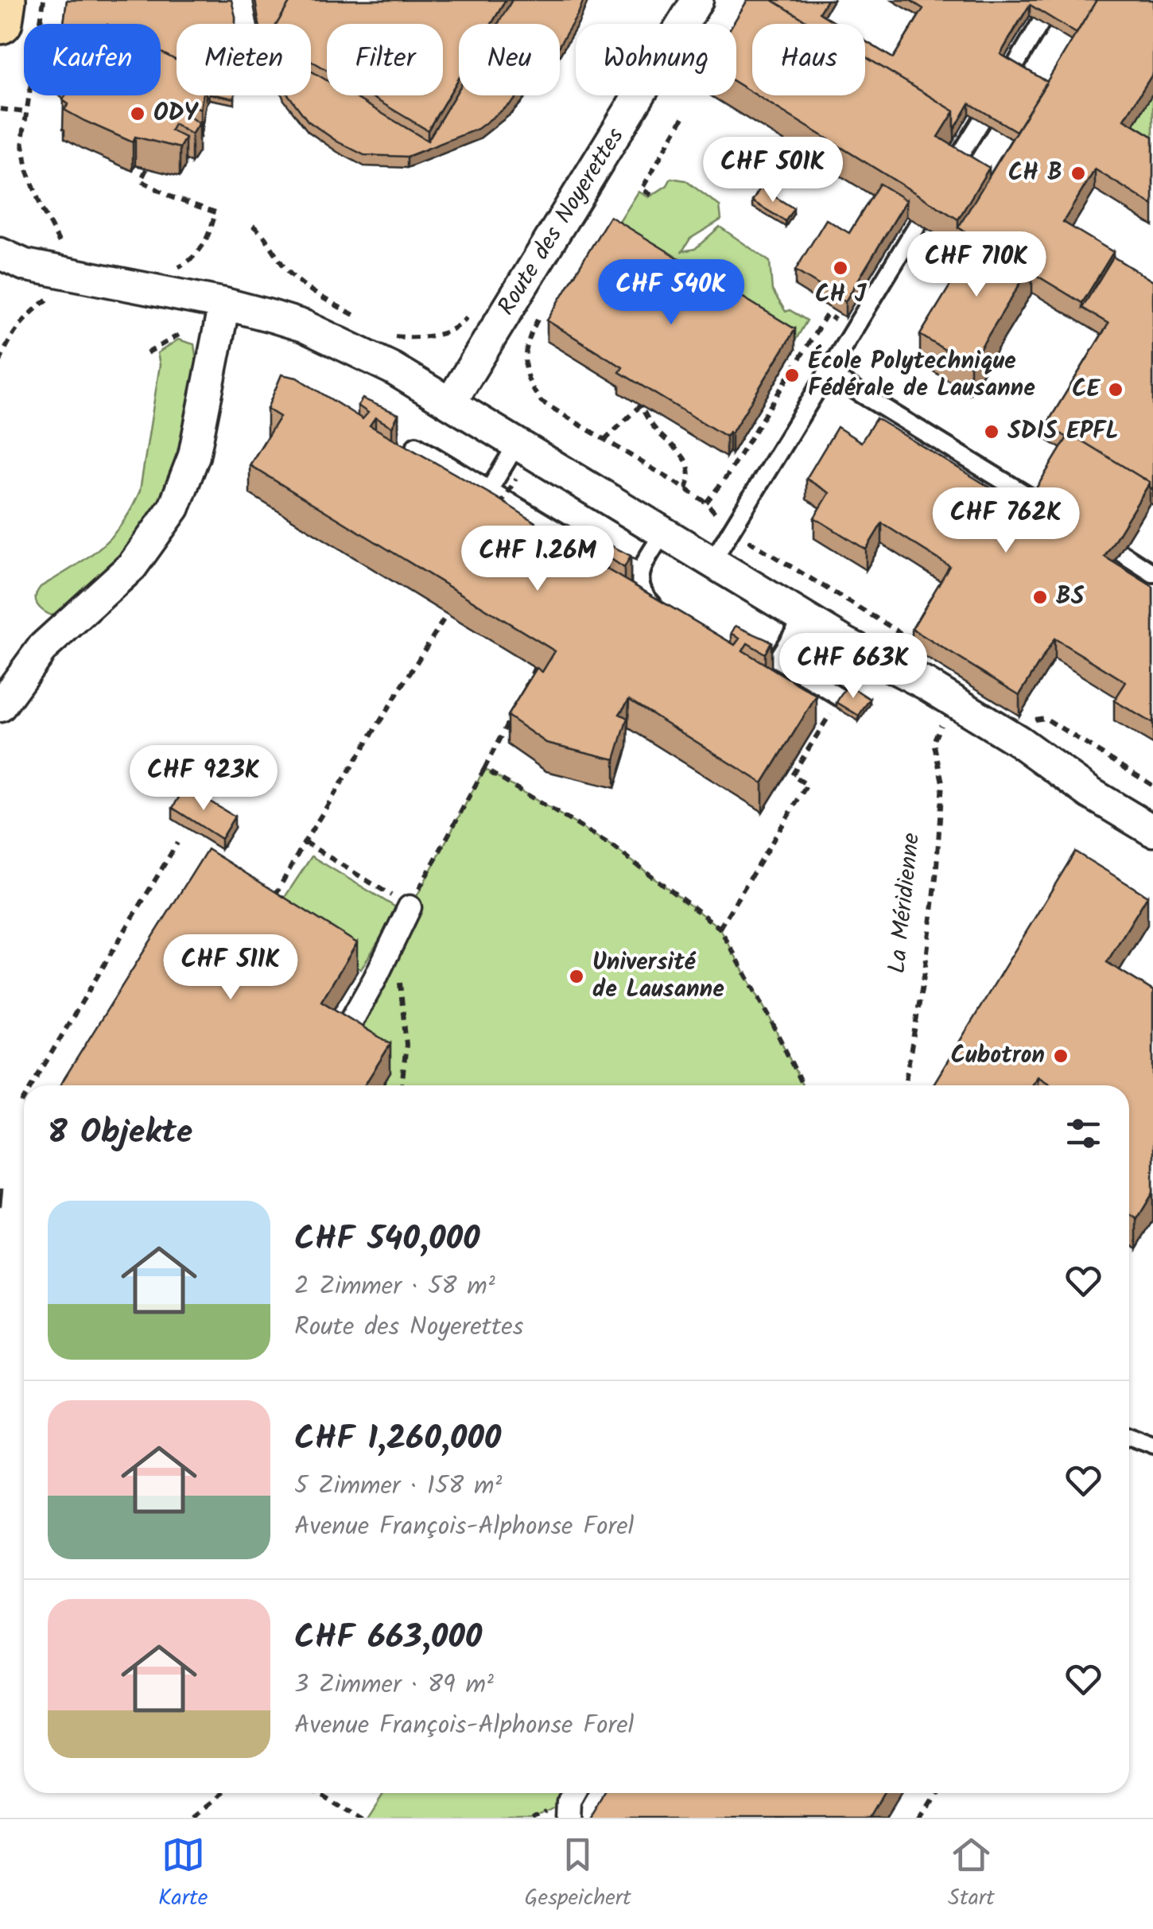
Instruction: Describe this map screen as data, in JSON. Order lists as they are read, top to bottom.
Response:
{
  "streets": {
    "street": ["Route des Noyerettes"],
    "path": ["La Méridienne"]
  },
  "places": [
    "ODY",
    "CH B",
    "CH J",
    "École Polytechnique Fédérale de Lausanne",
    "CE",
    "SDIS EPFL",
    "BS",
    "Université de Lausanne",
    "Cubotron"
  ],
  "page": {
    "chip": [
      "Kaufen",
      "Mieten",
      "Filter",
      "Neu",
      "Wohnung",
      "Haus"
    ],
    "price": [
      "CHF 501K",
      "CHF 710K",
      "CHF 540K",
      "CHF 762K",
      "CHF 1.26M",
      "CHF 663K",
      "CHF 923K",
      "CHF 511K"
    ],
    "heading": "8 Objekte",
    "list": [
      {
        "name": "CHF 540,000",
        "note": "2 Zimmer · 58 m² · Route des Noyerettes"
      },
      {
        "name": "CHF 1,260,000",
        "note": "5 Zimmer · 158 m² · Avenue François-Alphonse Forel"
      },
      {
        "name": "CHF 663,000",
        "note": "3 Zimmer · 89 m² · Avenue François-Alphonse Forel"
      }
    ],
    "tabs": ["Karte", "Gespeichert", "Start"]
  }
}
